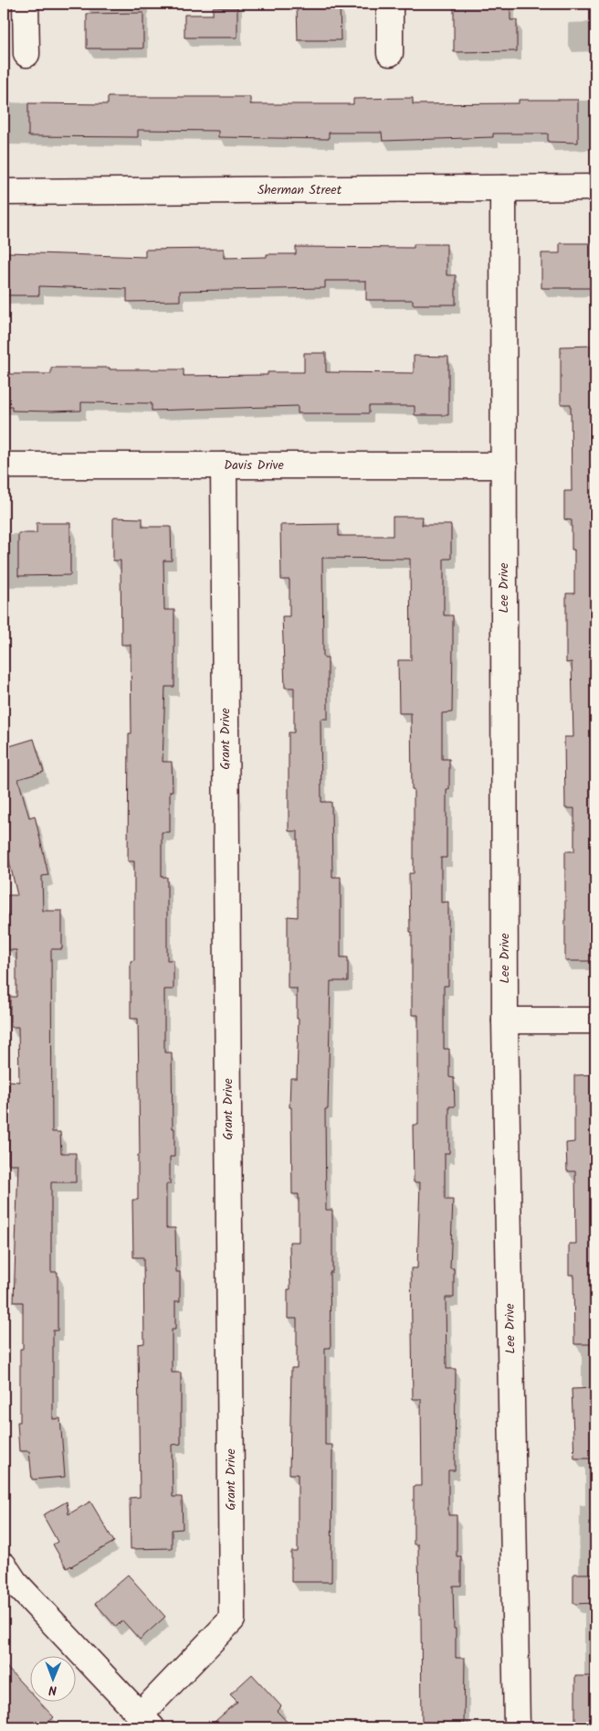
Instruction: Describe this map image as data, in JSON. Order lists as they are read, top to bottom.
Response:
{
  "streets": {
    "street": [
      "Sherman Street",
      "Davis Drive",
      "Lee Drive",
      "Grant Drive"
    ]
  },
  "crossings": [
    ["Sherman Street", "Lee Drive"],
    ["Davis Drive", "Lee Drive"],
    ["Davis Drive", "Grant Drive"]
  ],
  "north": "bottom"
}
